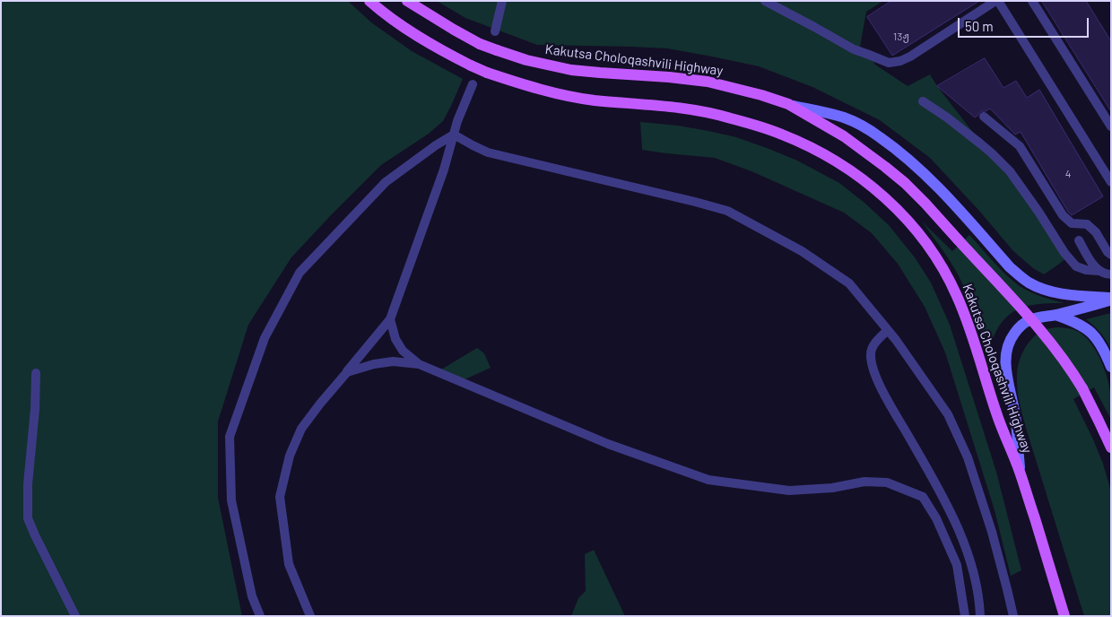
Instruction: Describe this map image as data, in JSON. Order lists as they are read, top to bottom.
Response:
{
  "streets": {
    "main road": ["Kakutsa Choloqashvili Highway"]
  },
  "house_numbers": ["13ჟ", "4"],
  "scale_bar": "50 m"
}
